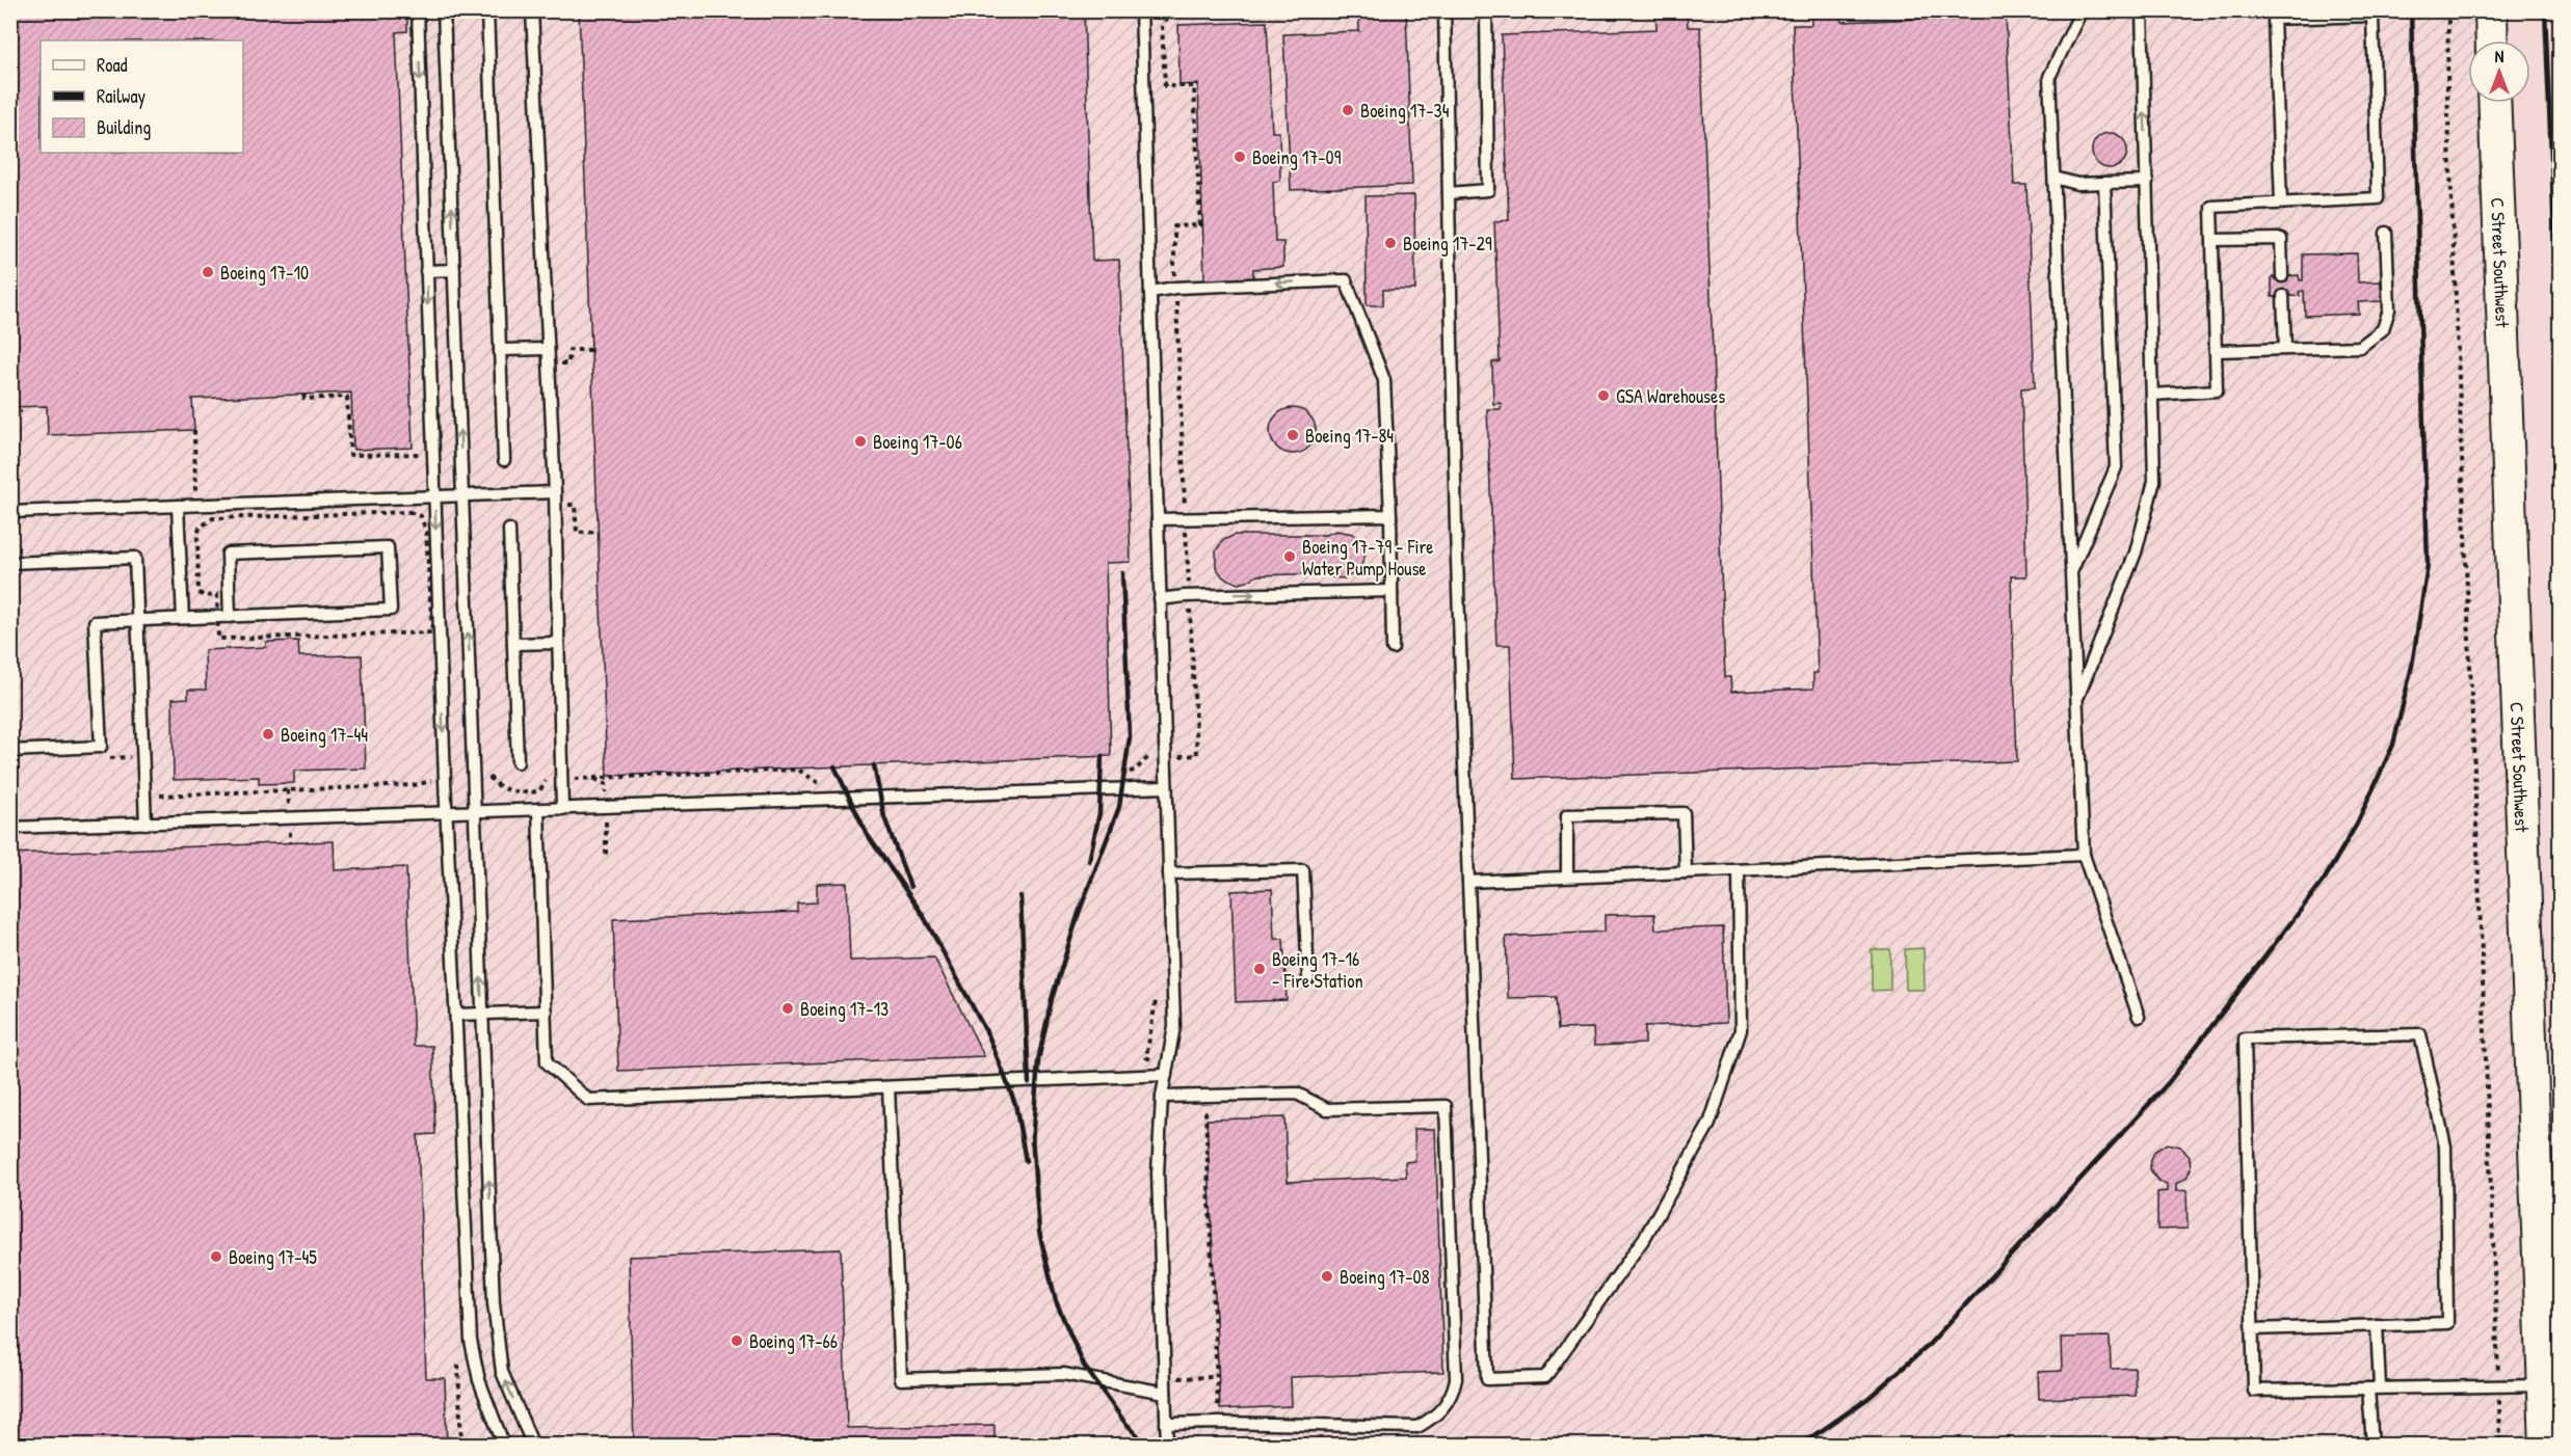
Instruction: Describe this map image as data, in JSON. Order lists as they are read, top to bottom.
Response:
{
  "streets": {
    "main road": ["C Street Southwest"]
  },
  "places": [
    "Boeing 17-34",
    "Boeing 17-09",
    "Boeing 17-29",
    "Boeing 17-10",
    "GSA Warehouses",
    "Boeing 17-84",
    "Boeing 17-06",
    "Boeing 17-79 - Fire Water Pump House",
    "Boeing 17-44",
    "Boeing 17-16 - Fire Station",
    "Boeing 17-13",
    "Boeing 17-45",
    "Boeing 17-08",
    "Boeing 17-66"
  ],
  "legend": ["Road", "Railway", "Building"],
  "north": "top"
}
